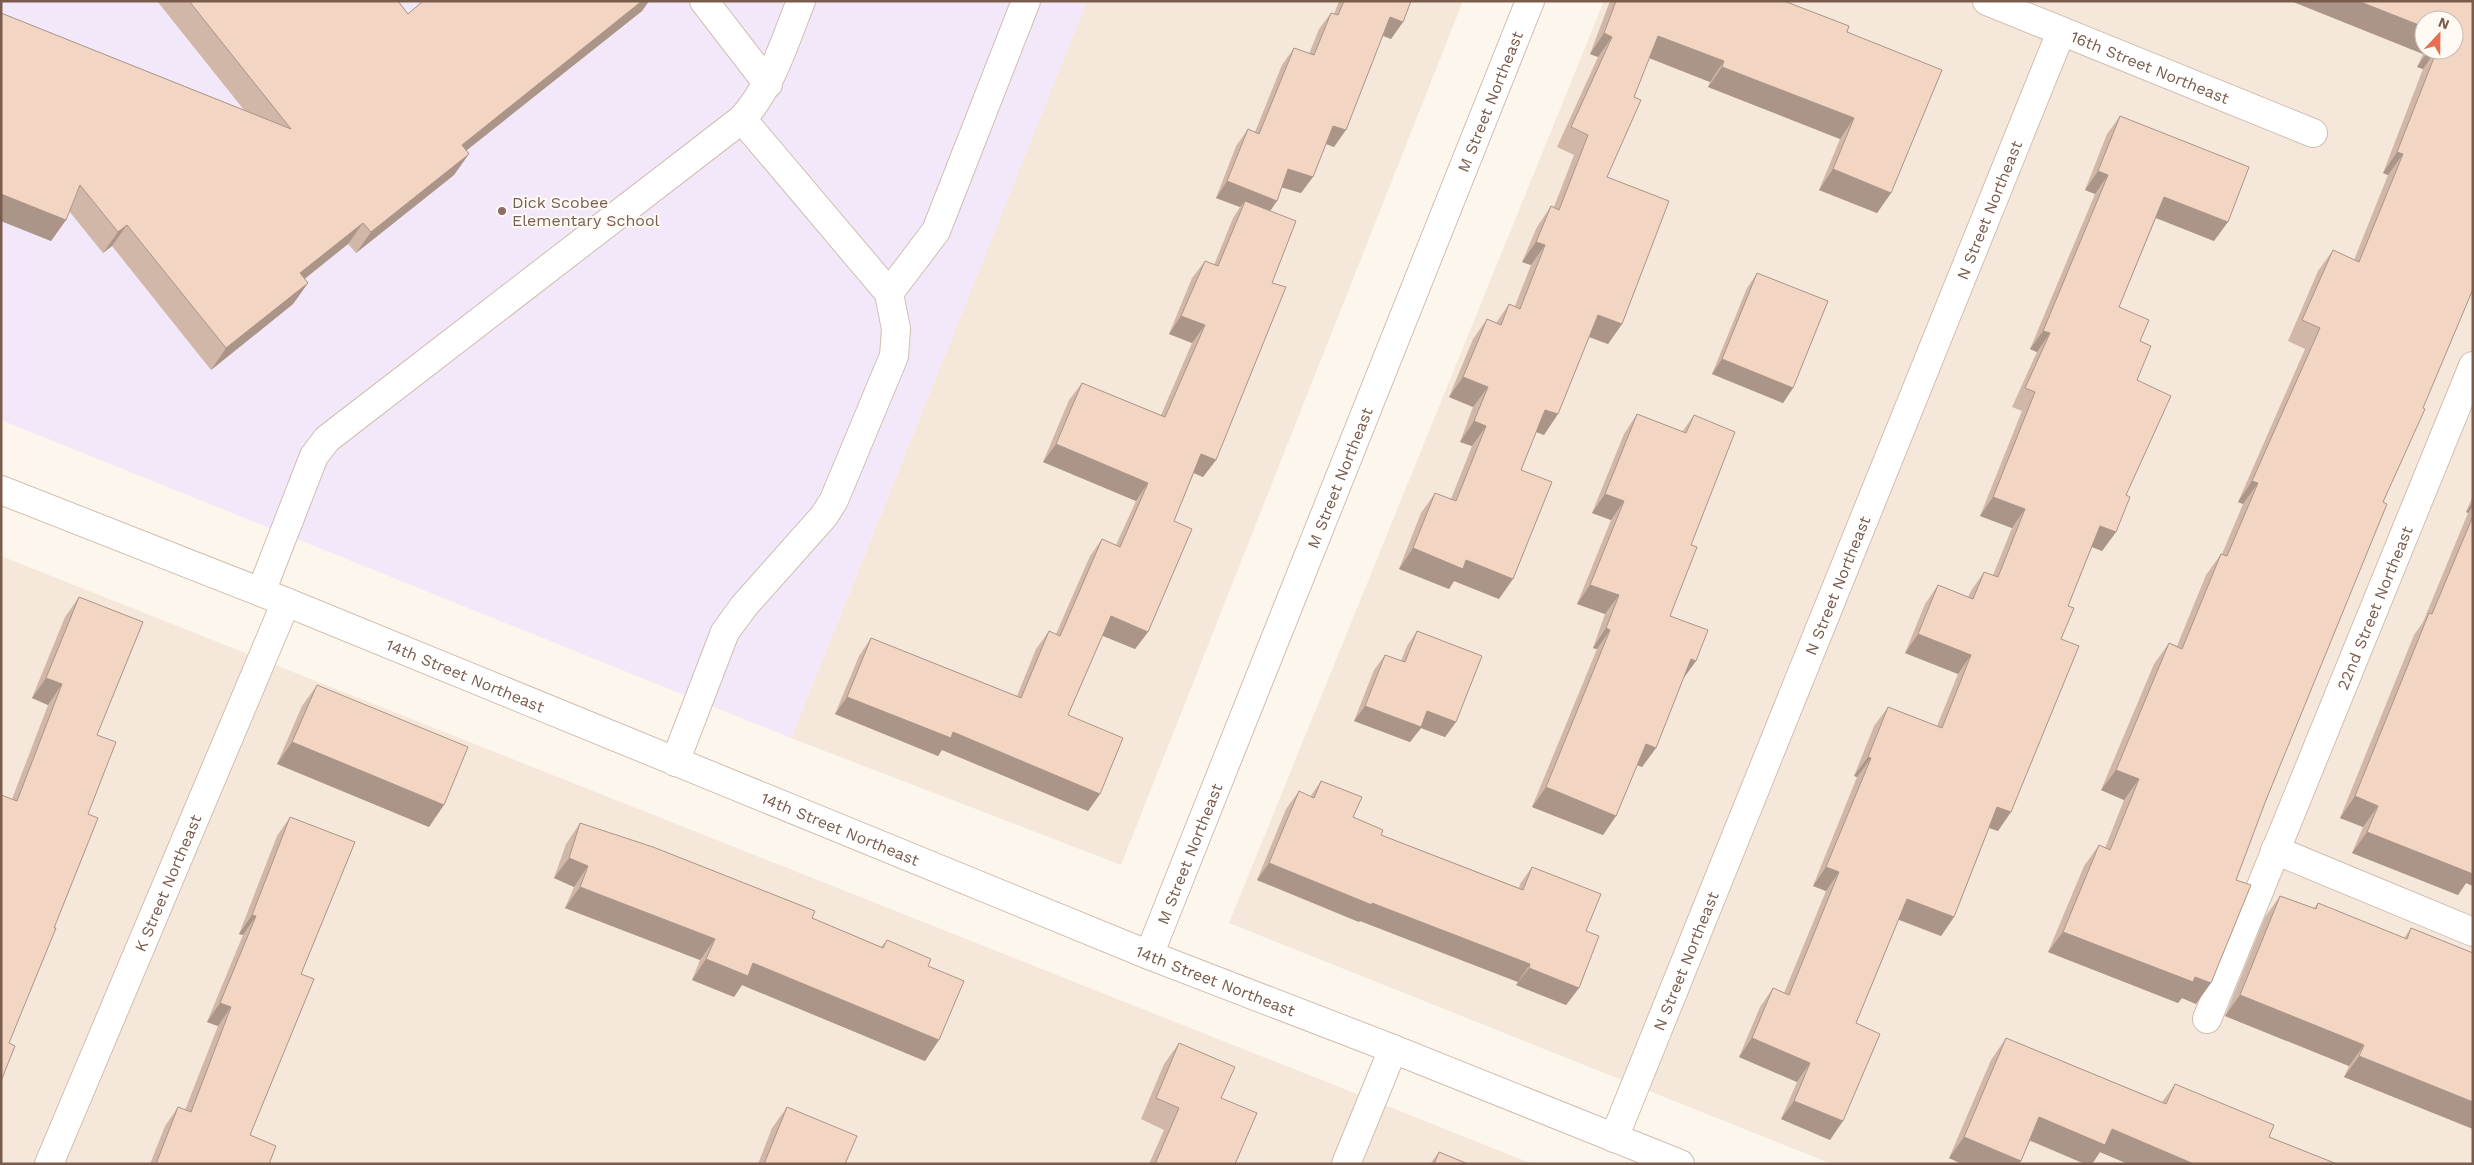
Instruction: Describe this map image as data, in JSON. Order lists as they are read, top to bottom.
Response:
{
  "streets": {
    "street": [
      "16th Street Northeast",
      "M Street Northeast",
      "N Street Northeast",
      "22nd Street Northeast",
      "14th Street Northeast",
      "K Street Northeast"
    ]
  },
  "crossings": [
    ["16th Street Northeast", "N Street Northeast"],
    ["M Street Northeast", "14th Street Northeast"],
    ["N Street Northeast", "14th Street Northeast"],
    ["14th Street Northeast", "K Street Northeast"]
  ],
  "places": ["Dick Scobee Elementary School"],
  "north": "top"
}
